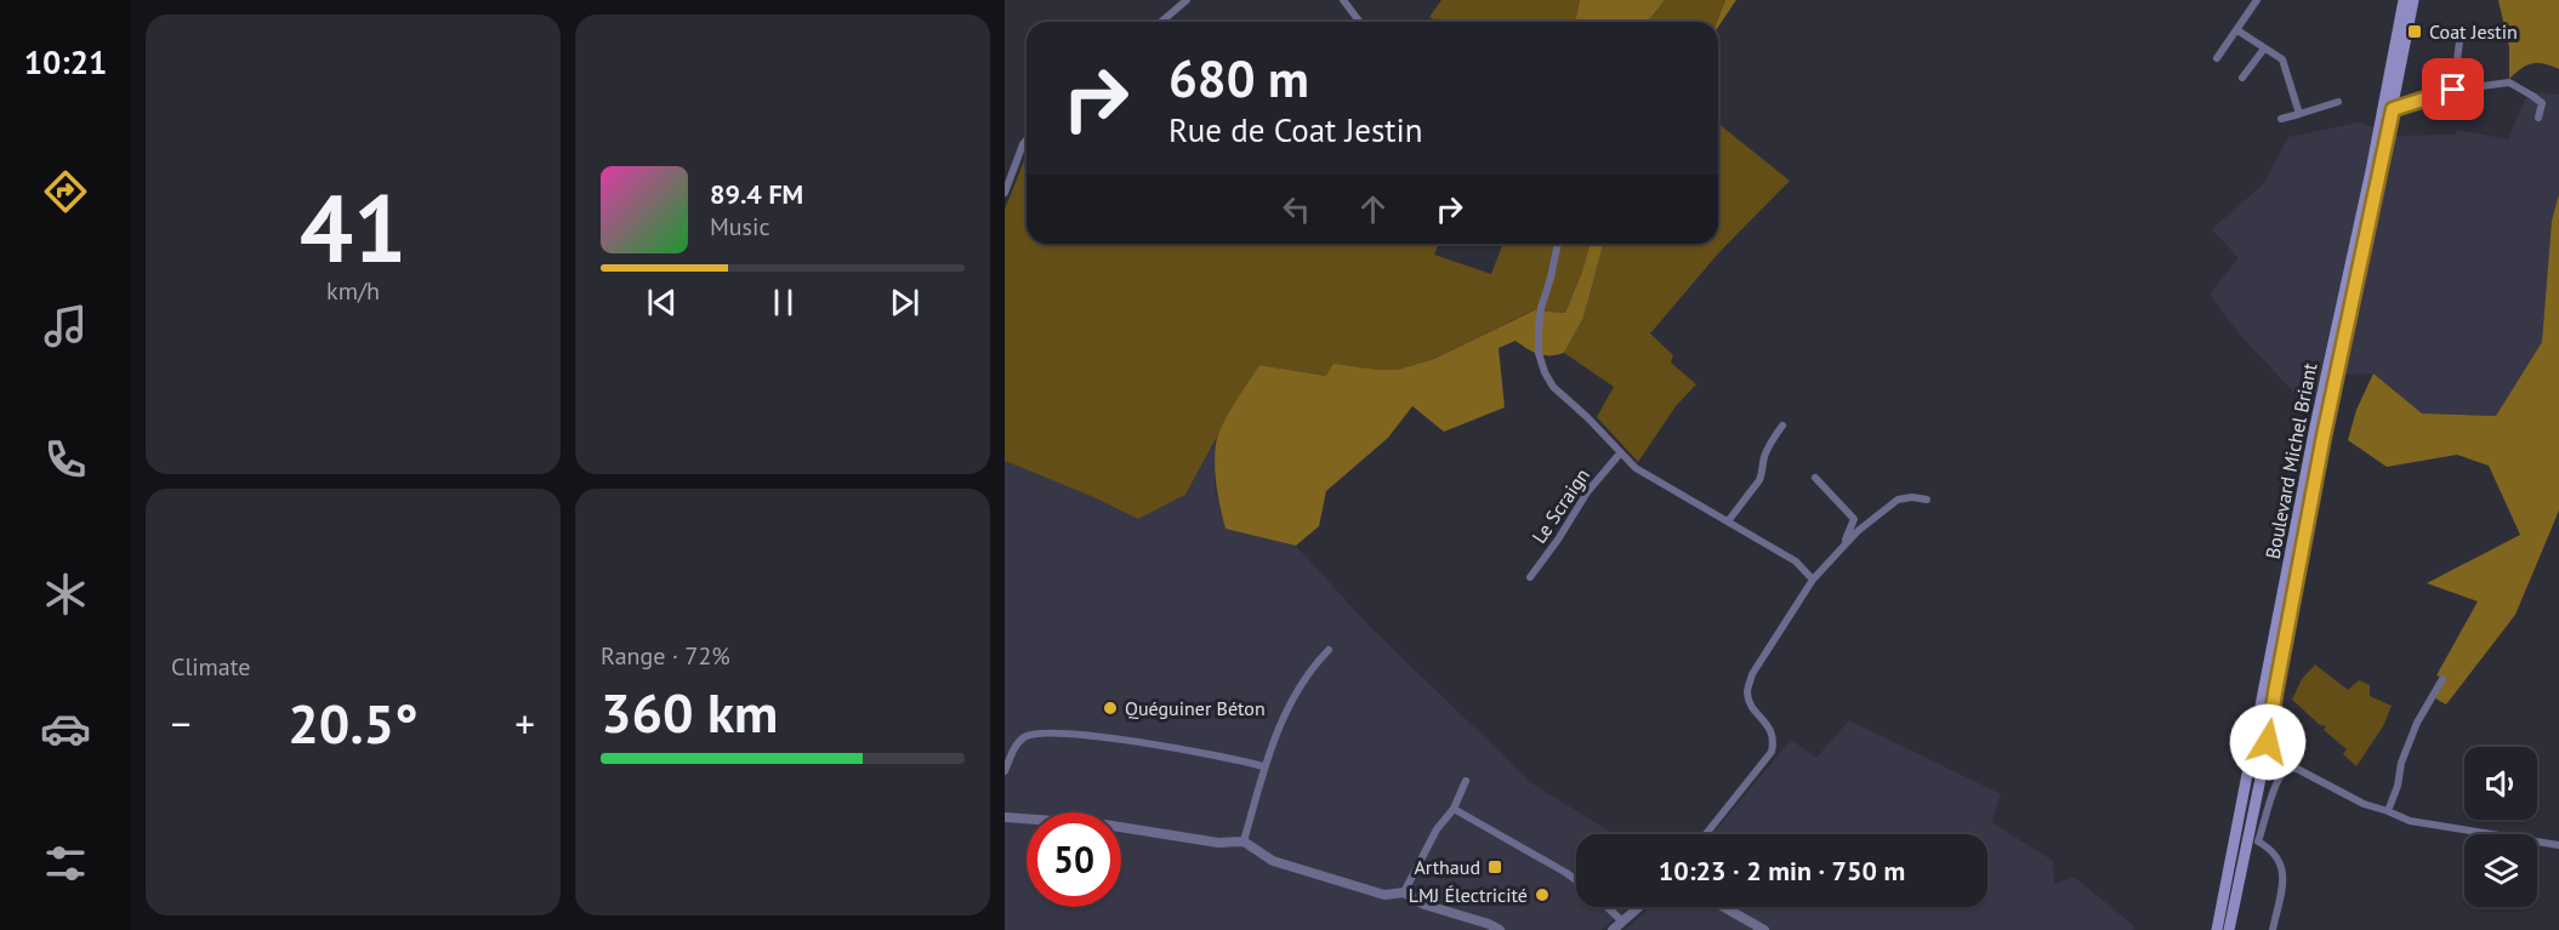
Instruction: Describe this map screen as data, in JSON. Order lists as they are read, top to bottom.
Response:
{
  "streets": {
    "main road": ["Boulevard Michel Briant"],
    "street": ["Le Scraign"]
  },
  "places": {
    "transit": ["Coat Jestin", "Arthaud"],
    "other": ["Quéguiner Béton", "LMJ Électricité"]
  },
  "page": {
    "tabs": "10:21",
    "tile": [
      ["41", "km/h"],
      "Climate",
      ["Range · 72%", "360 km"]
    ],
    "turn": ["680 m", "Rue de Coat Jestin"],
    "song": ["89.4 FM", "Music"],
    "heat": ["−", "20.5°", "+"],
    "limit": "50",
    "trip": "10:23 · 2 min · 750 m"
  }
}
